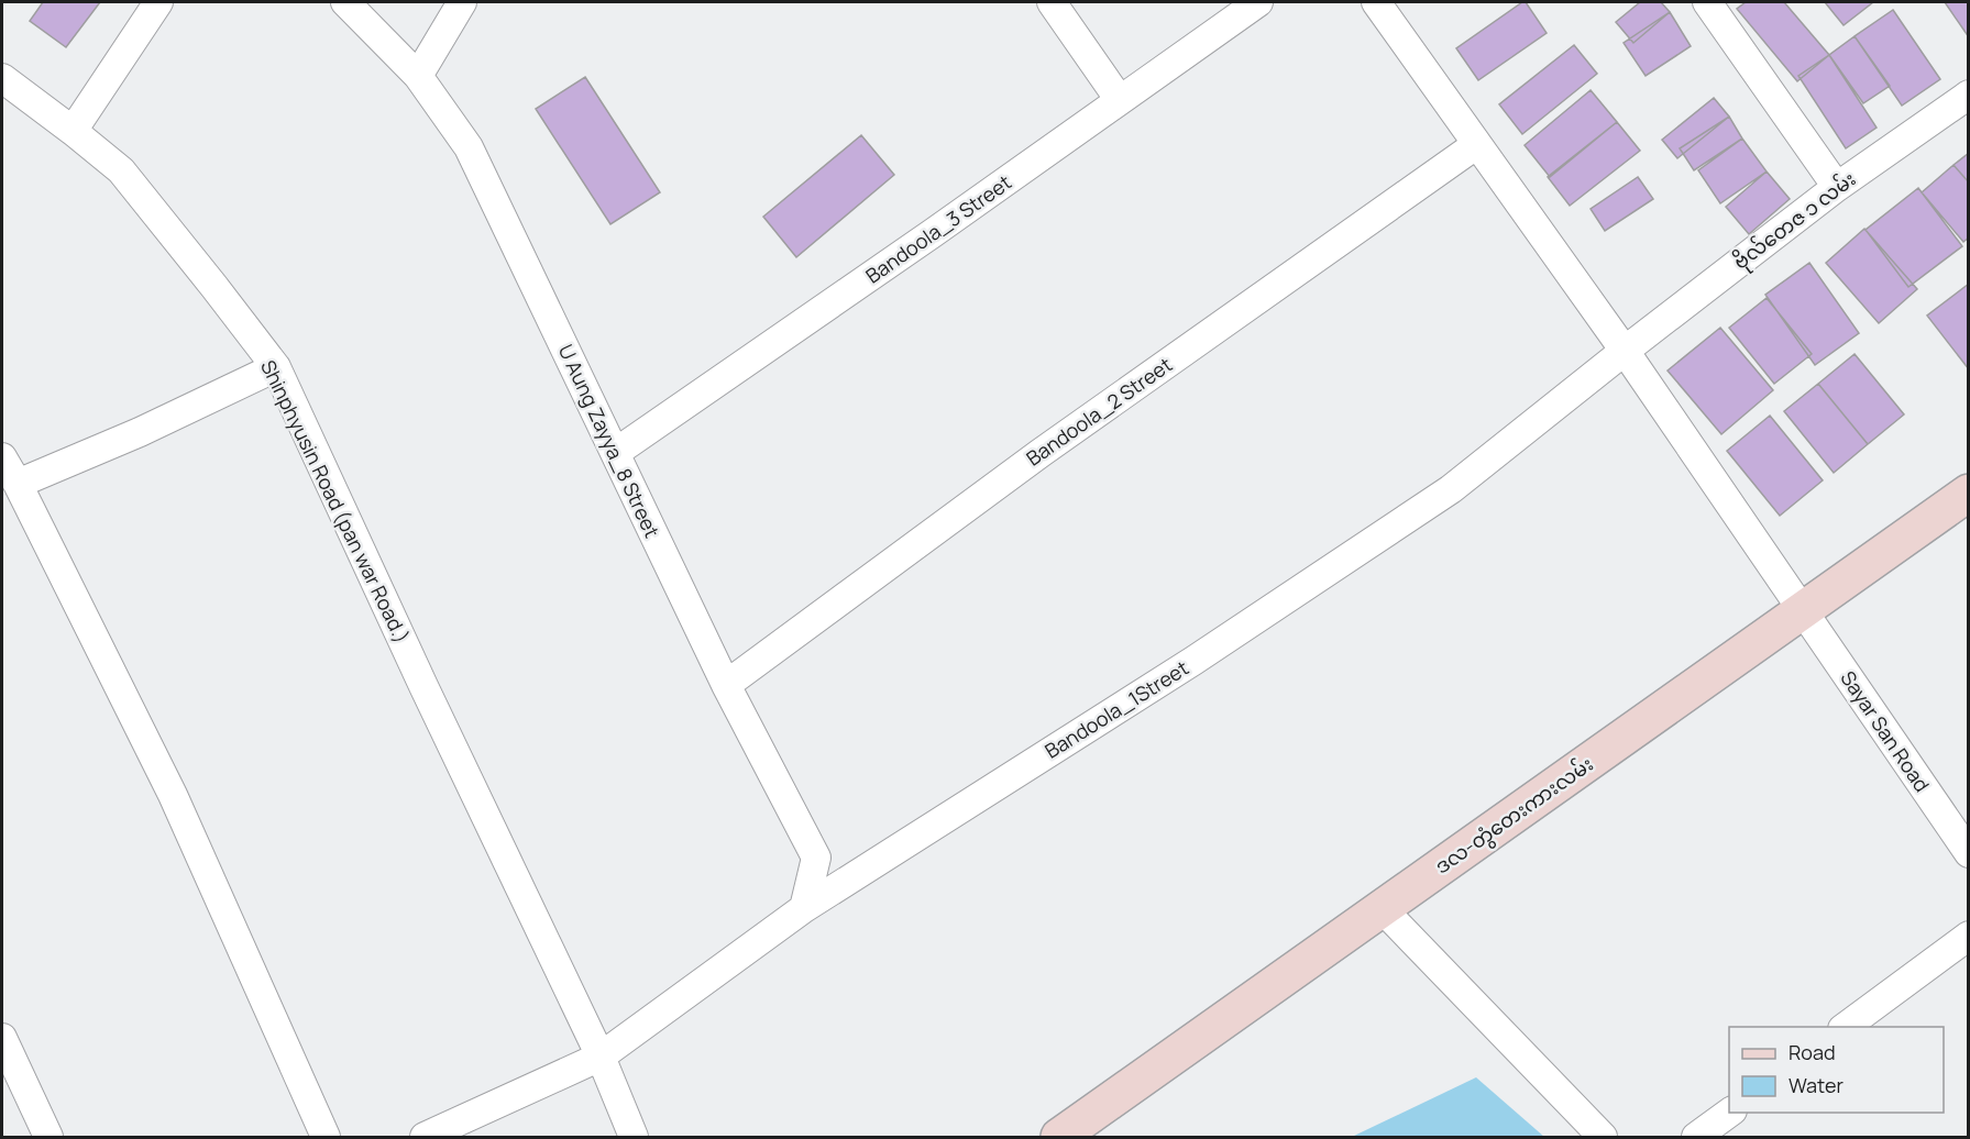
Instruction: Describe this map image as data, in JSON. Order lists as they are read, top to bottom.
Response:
{
  "streets": {
    "main road": ["ဒလ-တွံတေးကားလမ်း"],
    "street": [
      "ဗိုလ်တေဇ ၁ လမ်း",
      "Bandoola_3 Street",
      "Bandoola_2 Street",
      "U Aung Zayya_8 Street",
      "Shinphyusin Road (pan war Road.)",
      "Bandoola_1Street",
      "Sayar San Road"
    ]
  },
  "crossings": [
    ["ဗိုလ်တေဇ ၁ လမ်း", "Bandoola_1Street"],
    ["ဗိုလ်တေဇ ၁ လမ်း", "Sayar San Road"],
    ["Bandoola_3 Street", "U Aung Zayya_8 Street"],
    ["Bandoola_2 Street", "U Aung Zayya_8 Street"],
    ["Bandoola_2 Street", "Sayar San Road"],
    ["U Aung Zayya_8 Street", "Bandoola_1Street"],
    ["Shinphyusin Road (pan war Road.)", "Bandoola_1Street"],
    ["Bandoola_1Street", "Sayar San Road"],
    ["Sayar San Road", "ဒလ-တွံတေးကားလမ်း"]
  ],
  "legend": ["Road", "Water"]
}
